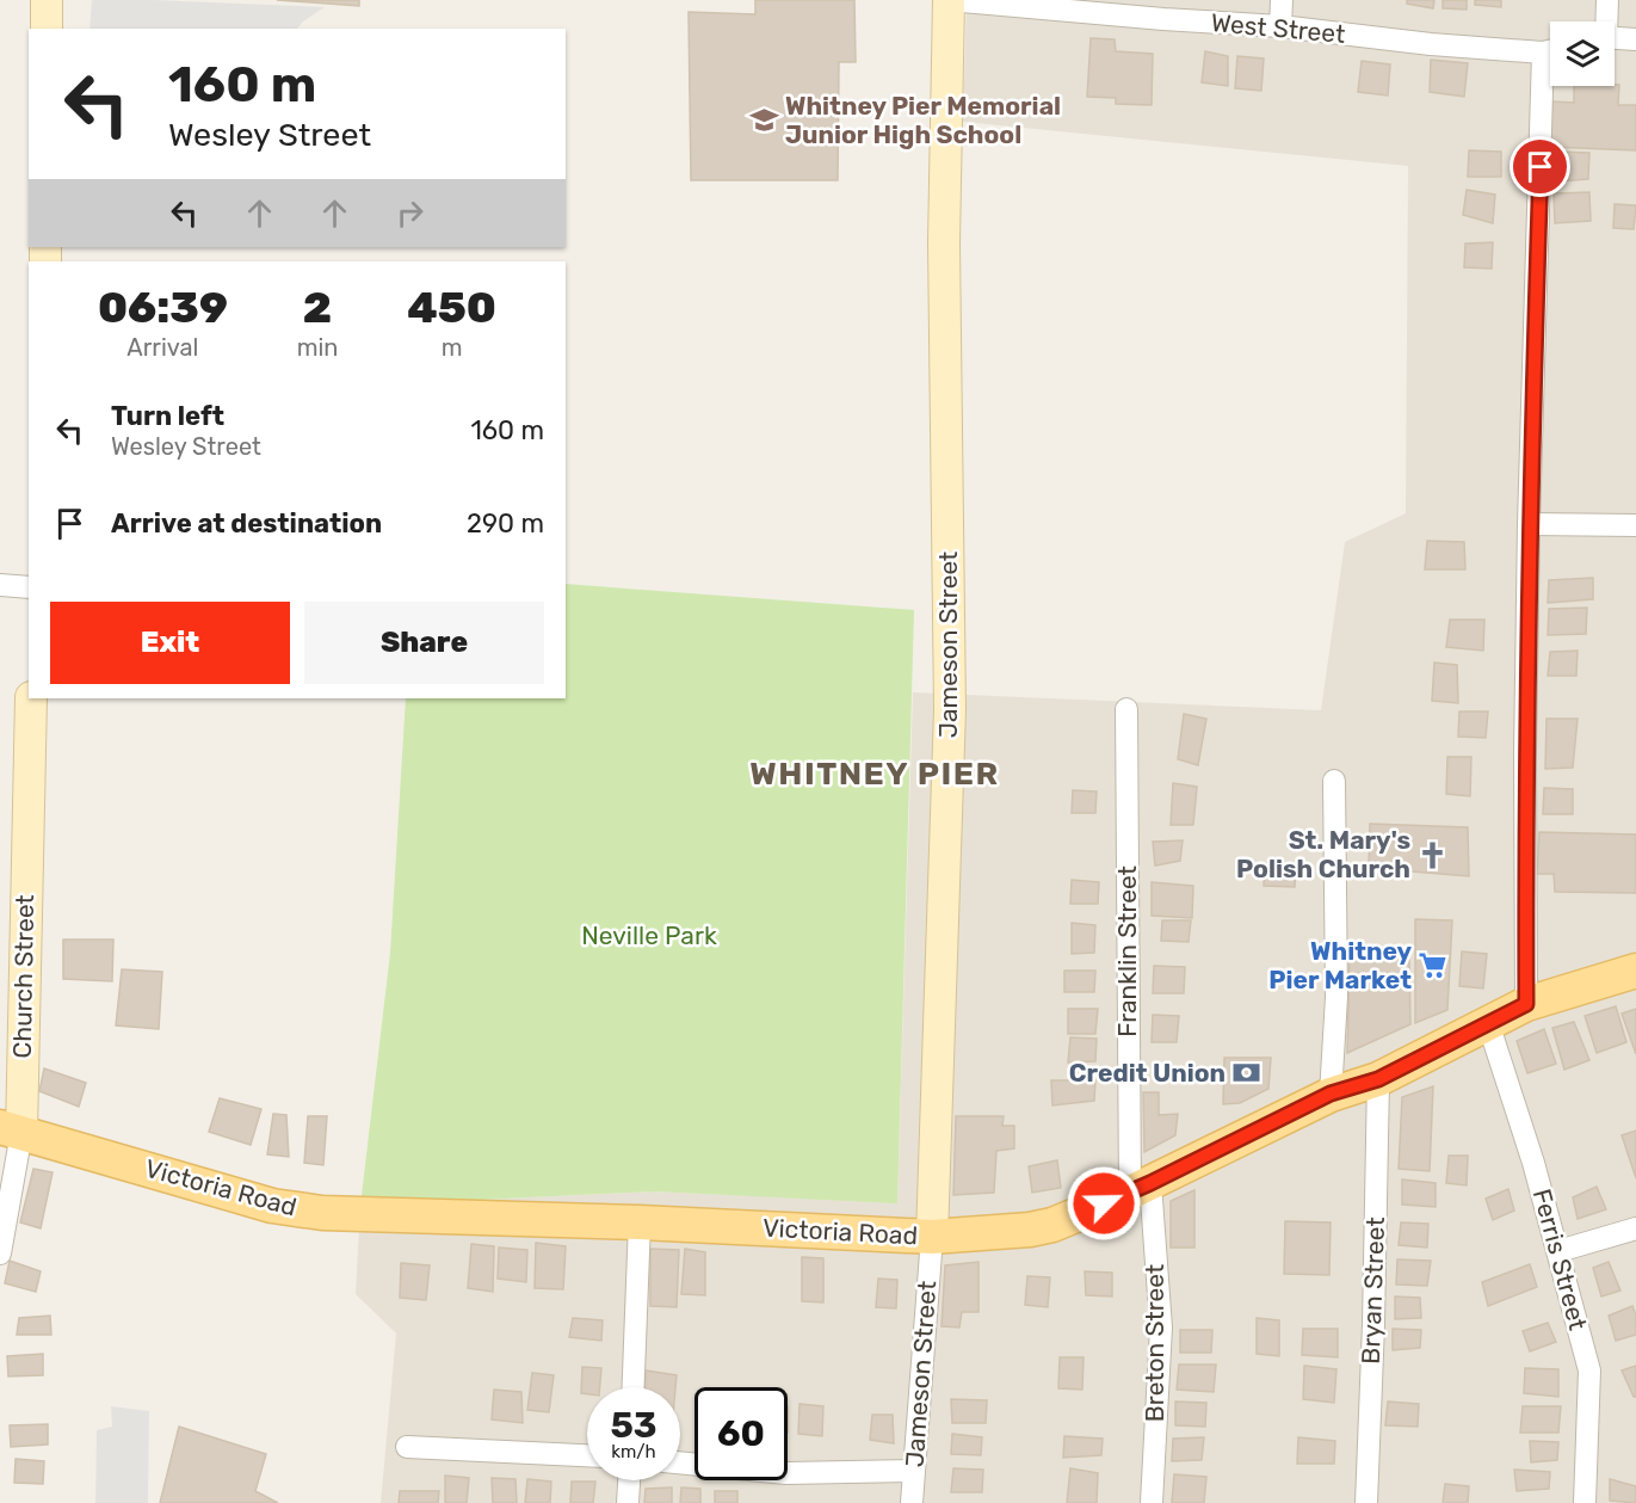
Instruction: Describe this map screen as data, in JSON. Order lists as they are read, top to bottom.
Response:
{
  "streets": {
    "main road": ["Victoria Road"],
    "street": [
      "West Street",
      "Jameson Street",
      "Franklin Street",
      "Church Street",
      "Ferris Street",
      "Bryan Street",
      "Breton Street"
    ]
  },
  "crossings": [
    ["West Street", "Jameson Street"],
    ["Jameson Street", "Victoria Road"],
    ["Franklin Street", "Victoria Road"],
    ["Franklin Street", "Breton Street"],
    ["Church Street", "Victoria Road"],
    ["Victoria Road", "Ferris Street"],
    ["Victoria Road", "Bryan Street"],
    ["Victoria Road", "Breton Street"]
  ],
  "districts": ["WHITNEY PIER"],
  "parks": ["Neville Park"],
  "places": {
    "school or university": ["Whitney Pier Memorial Junior High School"],
    "church": ["St. Mary's Polish Church"],
    "supermarket": ["Whitney Pier Market"],
    "bank": ["Credit Union"]
  },
  "page": {
    "turn": ["160 m", "Wesley Street"],
    "eta": [
      "06:39",
      "Arrival",
      "2",
      "min",
      "450",
      "m"
    ],
    "list": [
      {
        "name": "Turn left",
        "note": "Wesley Street",
        "value": "160 m"
      },
      {
        "name": "Arrive at destination",
        "value": "290 m"
      }
    ],
    "buttons": ["Exit", "Share"],
    "speed": "53 km/h",
    "limit": "60"
  }
}
